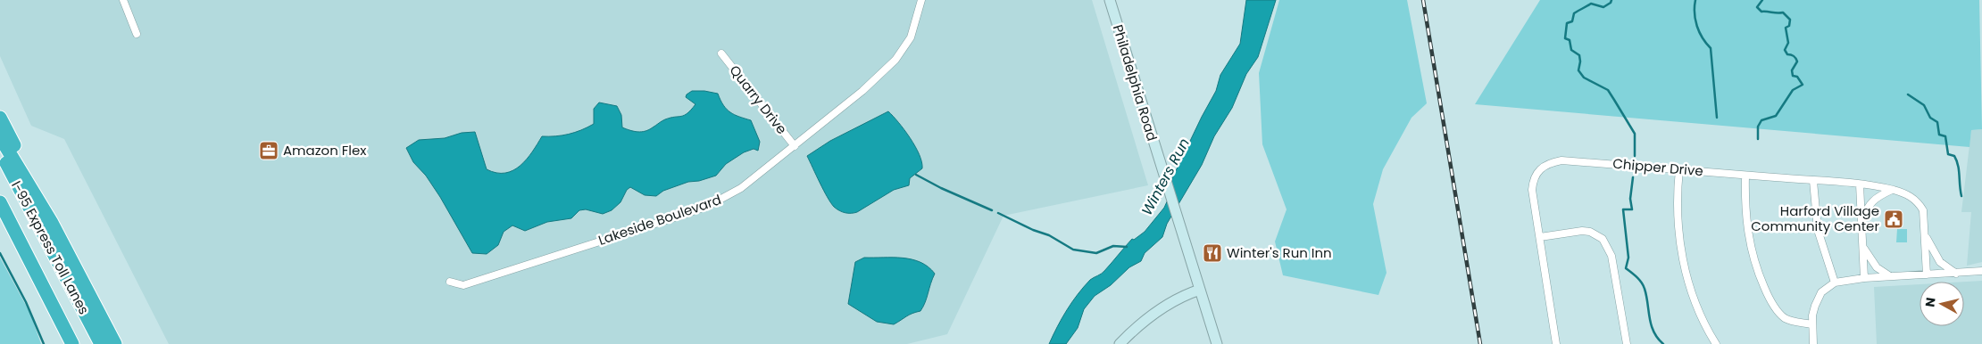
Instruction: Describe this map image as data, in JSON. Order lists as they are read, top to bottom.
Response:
{
  "streets": {
    "highway": ["I-95 Express Toll Lanes"],
    "main road": ["Philadelphia Road"],
    "street": ["Quarry Drive", "Chipper Drive", "Lakeside Boulevard"]
  },
  "crossings": [
    ["Quarry Drive", "Lakeside Boulevard"]
  ],
  "water": ["Winters Run"],
  "places": {
    "office": ["Amazon Flex"],
    "public building": ["Harford Village Community Center"],
    "restaurant": ["Winter's Run Inn"]
  },
  "north": "left"
}
